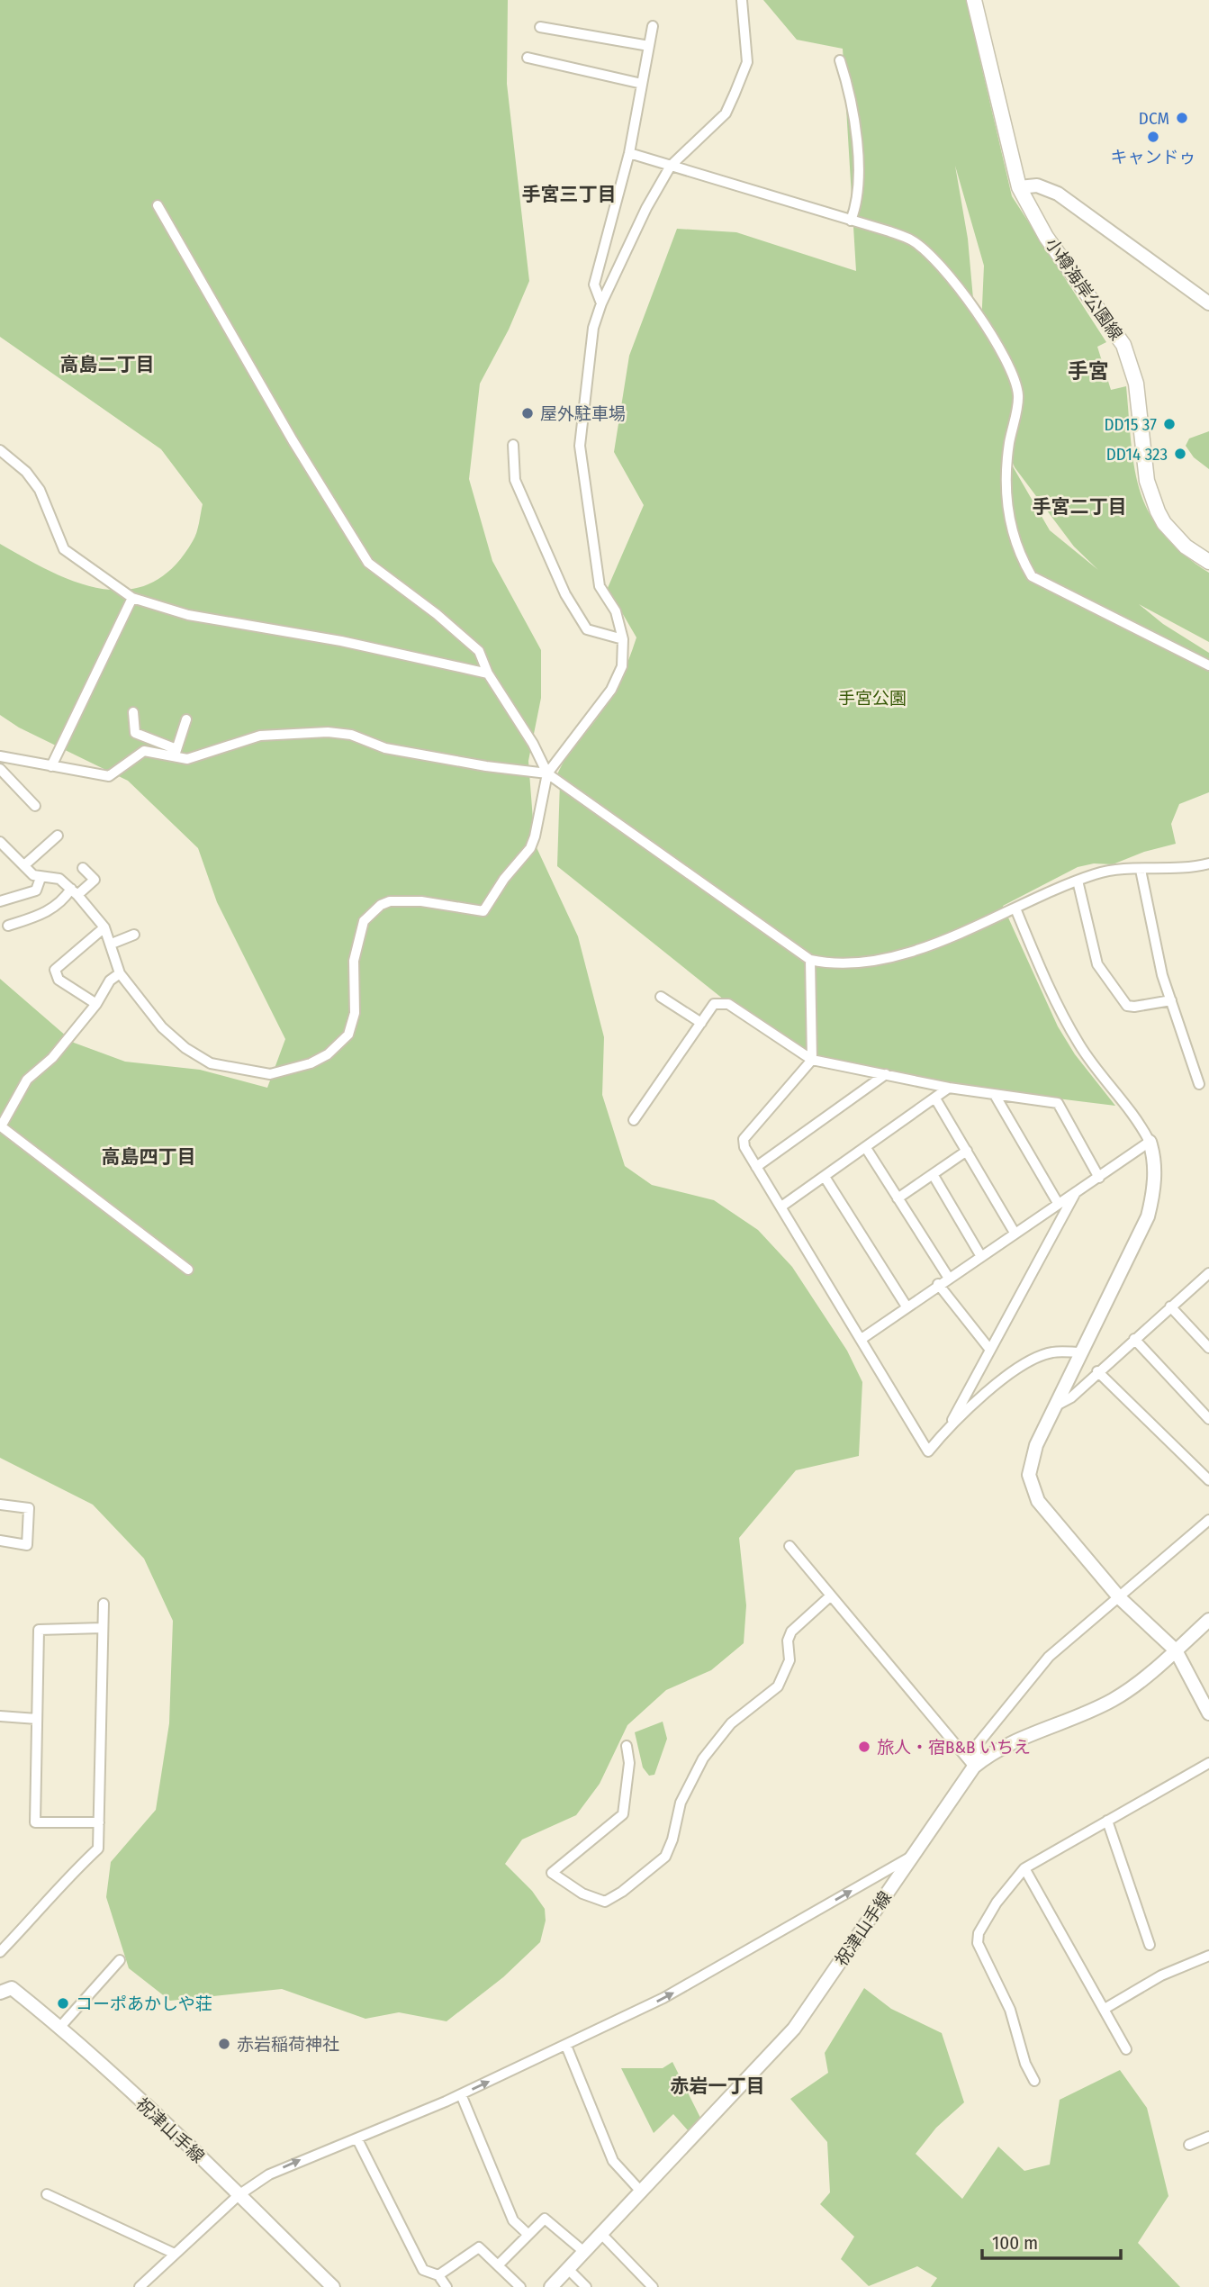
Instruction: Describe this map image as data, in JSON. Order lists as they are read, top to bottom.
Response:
{
  "streets": {
    "main road": ["小樽海岸公園線"],
    "street": ["祝津山手線"]
  },
  "districts": [
    "手宮三丁目",
    "高島二丁目",
    "手宮",
    "手宮二丁目",
    "高島四丁目",
    "赤岩一丁目"
  ],
  "parks": ["手宮公園"],
  "places": [
    "DCM",
    "キャンドゥ",
    "屋外駐車場",
    "DD15 37",
    "DD14 323",
    "旅人・宿B&B いちえ",
    "コーポあかしや荘",
    "赤岩稲荷神社"
  ],
  "scale_bar": "100 m"
}
